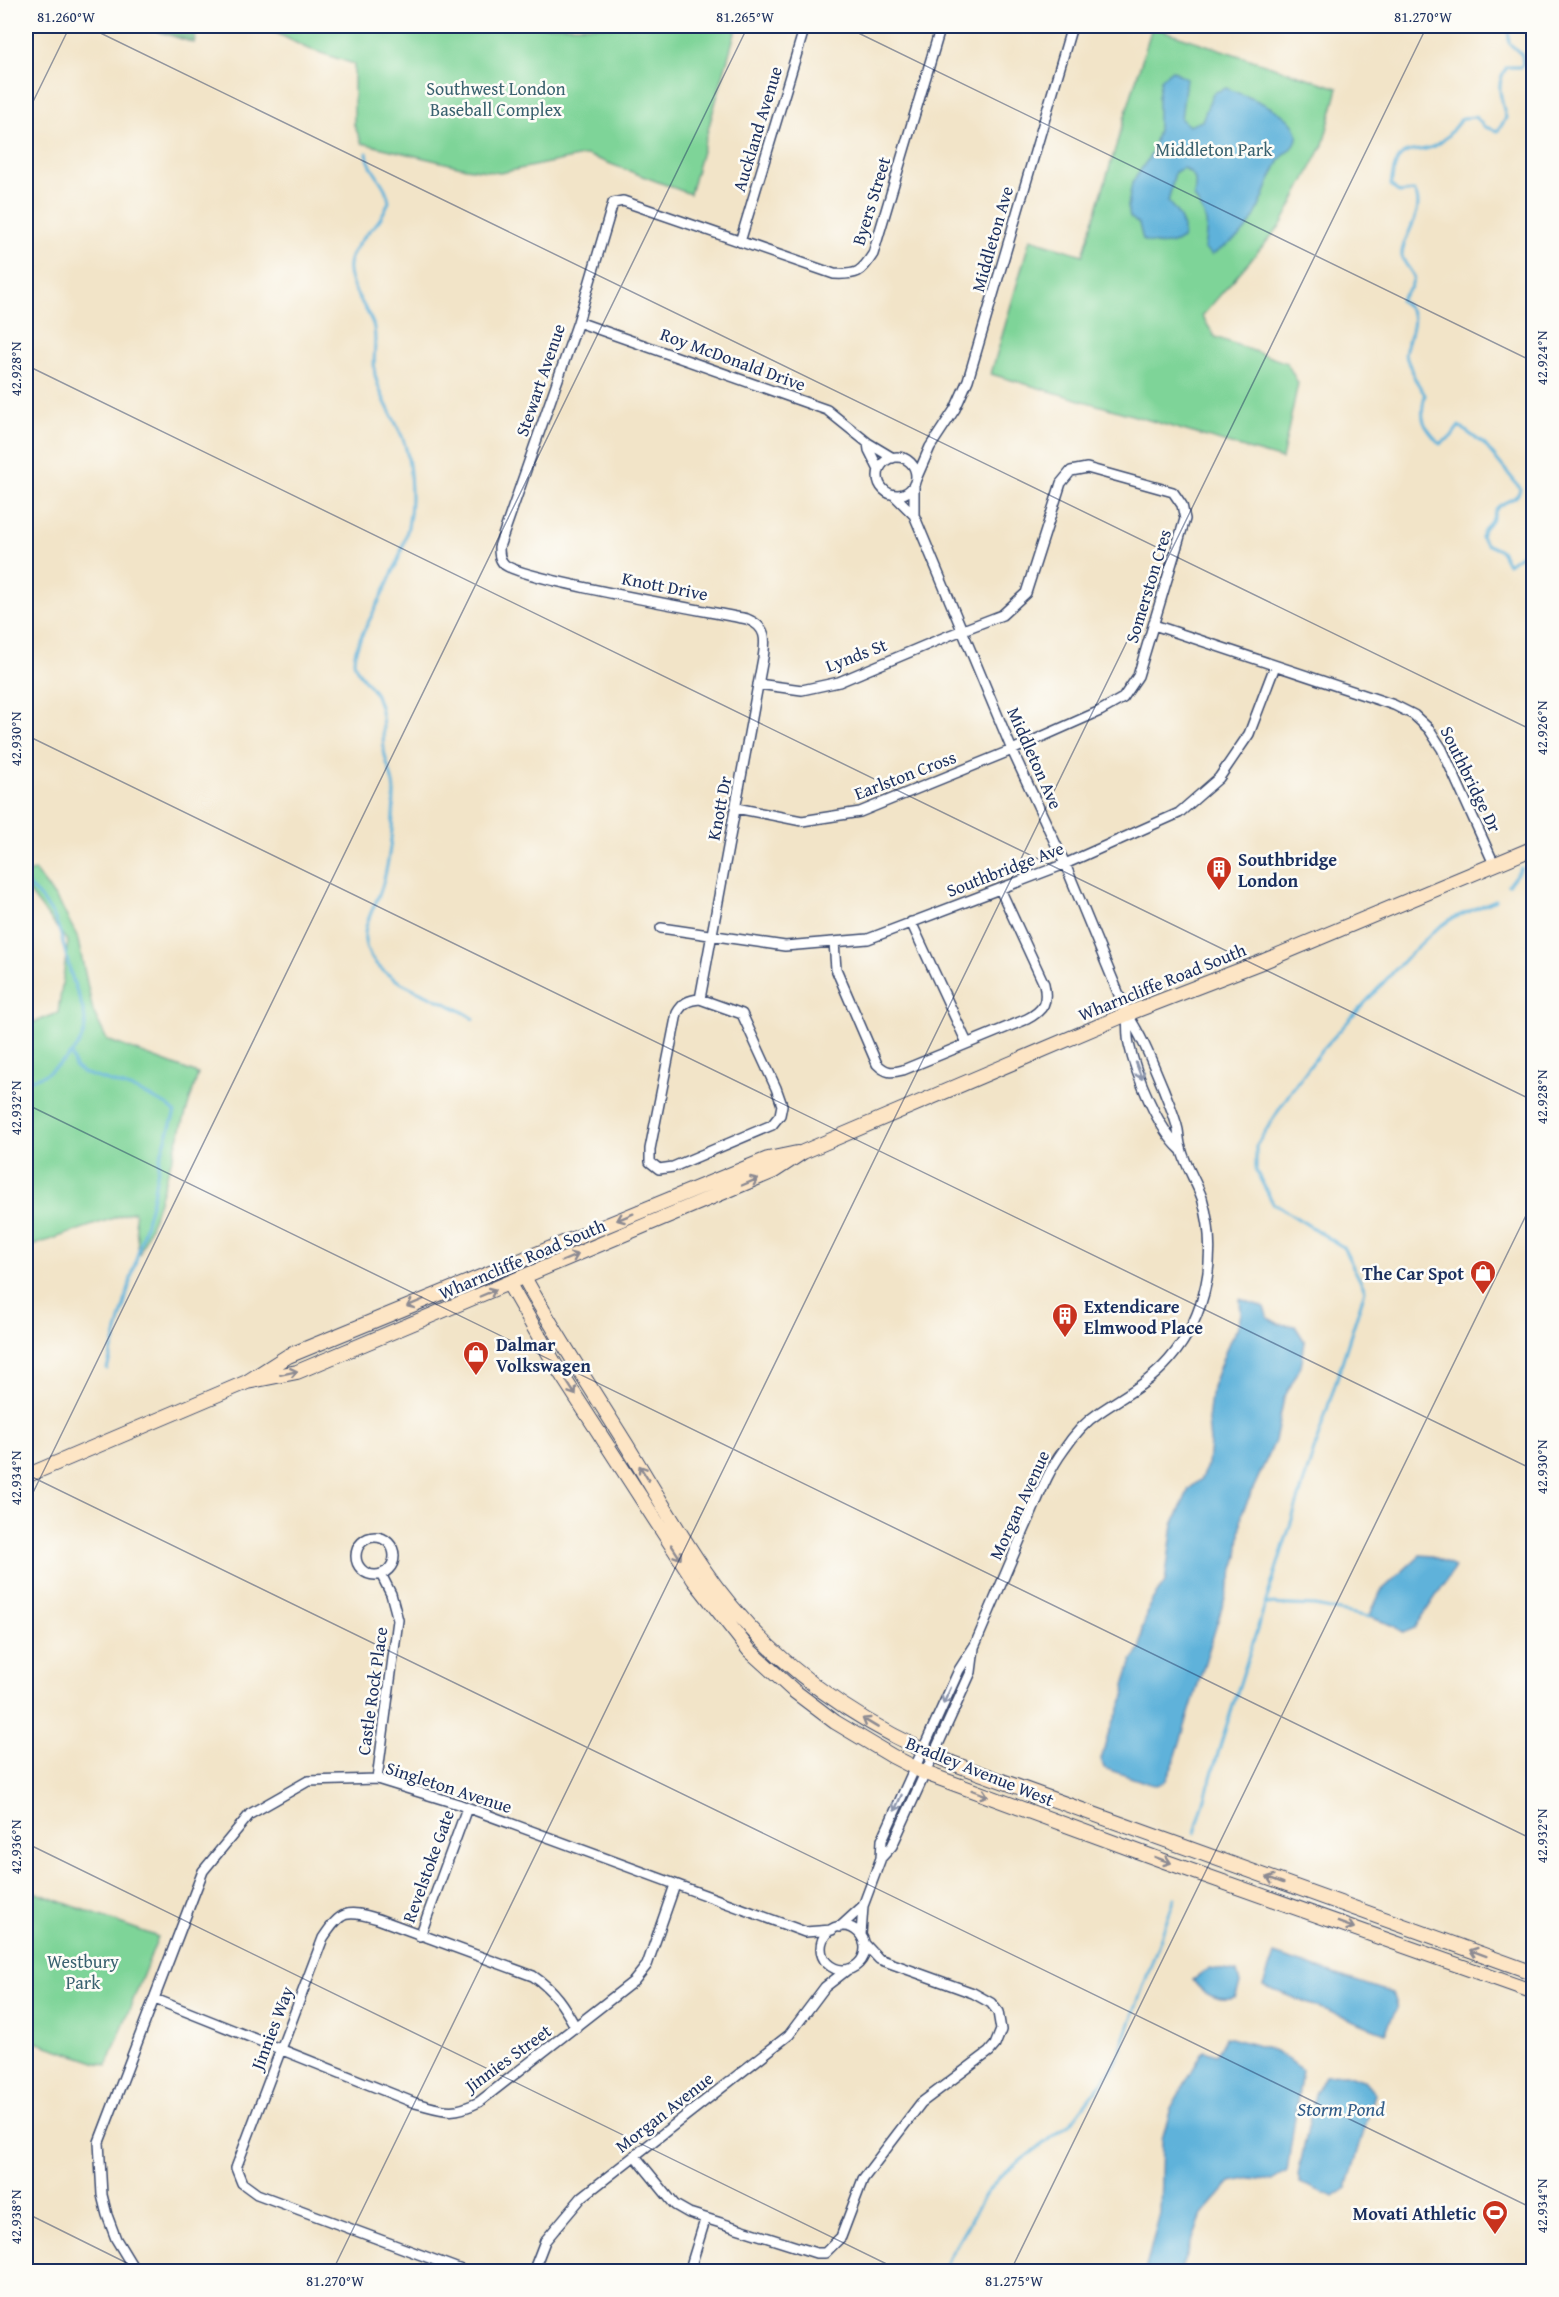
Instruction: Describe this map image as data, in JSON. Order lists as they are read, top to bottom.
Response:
{
  "streets": {
    "main road": ["Wharncliffe Road South", "Bradley Avenue West"],
    "street": [
      "Auckland Avenue",
      "Byers Street",
      "Middleton Ave",
      "Roy McDonald Drive",
      "Stewart Avenue",
      "Knott Drive",
      "Somerston Cres",
      "Lynds St",
      "Earlston Cross",
      "Southbridge Dr",
      "Knott Dr",
      "Southbridge Ave",
      "Morgan Avenue",
      "Castle Rock Place",
      "Singleton Avenue",
      "Revelstoke Gate",
      "Jinnies Way",
      "Jinnies Street"
    ]
  },
  "crossings": [
    ["Auckland Avenue", "Byers Street"],
    ["Byers Street", "Stewart Avenue"],
    ["Middleton Ave", "Roy McDonald Drive"],
    ["Middleton Ave", "Somerston Cres"],
    ["Middleton Ave", "Lynds St"],
    ["Middleton Ave", "Earlston Cross"],
    ["Middleton Ave", "Southbridge Ave"],
    ["Middleton Ave", "Wharncliffe Road South"],
    ["Middleton Ave", "Morgan Avenue"],
    ["Roy McDonald Drive", "Stewart Avenue"],
    ["Stewart Avenue", "Knott Drive"],
    ["Knott Drive", "Lynds St"],
    ["Knott Drive", "Knott Dr"],
    ["Somerston Cres", "Lynds St"],
    ["Somerston Cres", "Earlston Cross"],
    ["Somerston Cres", "Southbridge Dr"],
    ["Lynds St", "Knott Dr"],
    ["Earlston Cross", "Knott Dr"],
    ["Southbridge Dr", "Southbridge Ave"],
    ["Southbridge Dr", "Wharncliffe Road South"],
    ["Knott Dr", "Southbridge Ave"],
    ["Wharncliffe Road South", "Morgan Avenue"],
    ["Wharncliffe Road South", "Bradley Avenue West"],
    ["Morgan Avenue", "Bradley Avenue West"],
    ["Morgan Avenue", "Singleton Avenue"],
    ["Castle Rock Place", "Singleton Avenue"],
    ["Singleton Avenue", "Revelstoke Gate"],
    ["Singleton Avenue", "Jinnies Street"],
    ["Revelstoke Gate", "Jinnies Way"],
    ["Jinnies Way", "Jinnies Street"]
  ],
  "water": ["Storm Pond"],
  "parks": ["Southwest London Baseball Complex", "Middleton Park", "Westbury Park"],
  "places": {
    "building": ["Southbridge London", "Extendicare Elmwood Place"],
    "shop": ["The Car Spot", "Dalmar Volkswagen"],
    "sports": ["Movati Athletic"]
  },
  "coordinates": [
    "81.260°W",
    "81.265°W",
    "81.270°W",
    "42.924°N",
    "42.928°N",
    "42.926°N",
    "42.930°N",
    "42.932°N",
    "42.934°N",
    "42.936°N",
    "42.938°N",
    "81.275°W"
  ]
}
